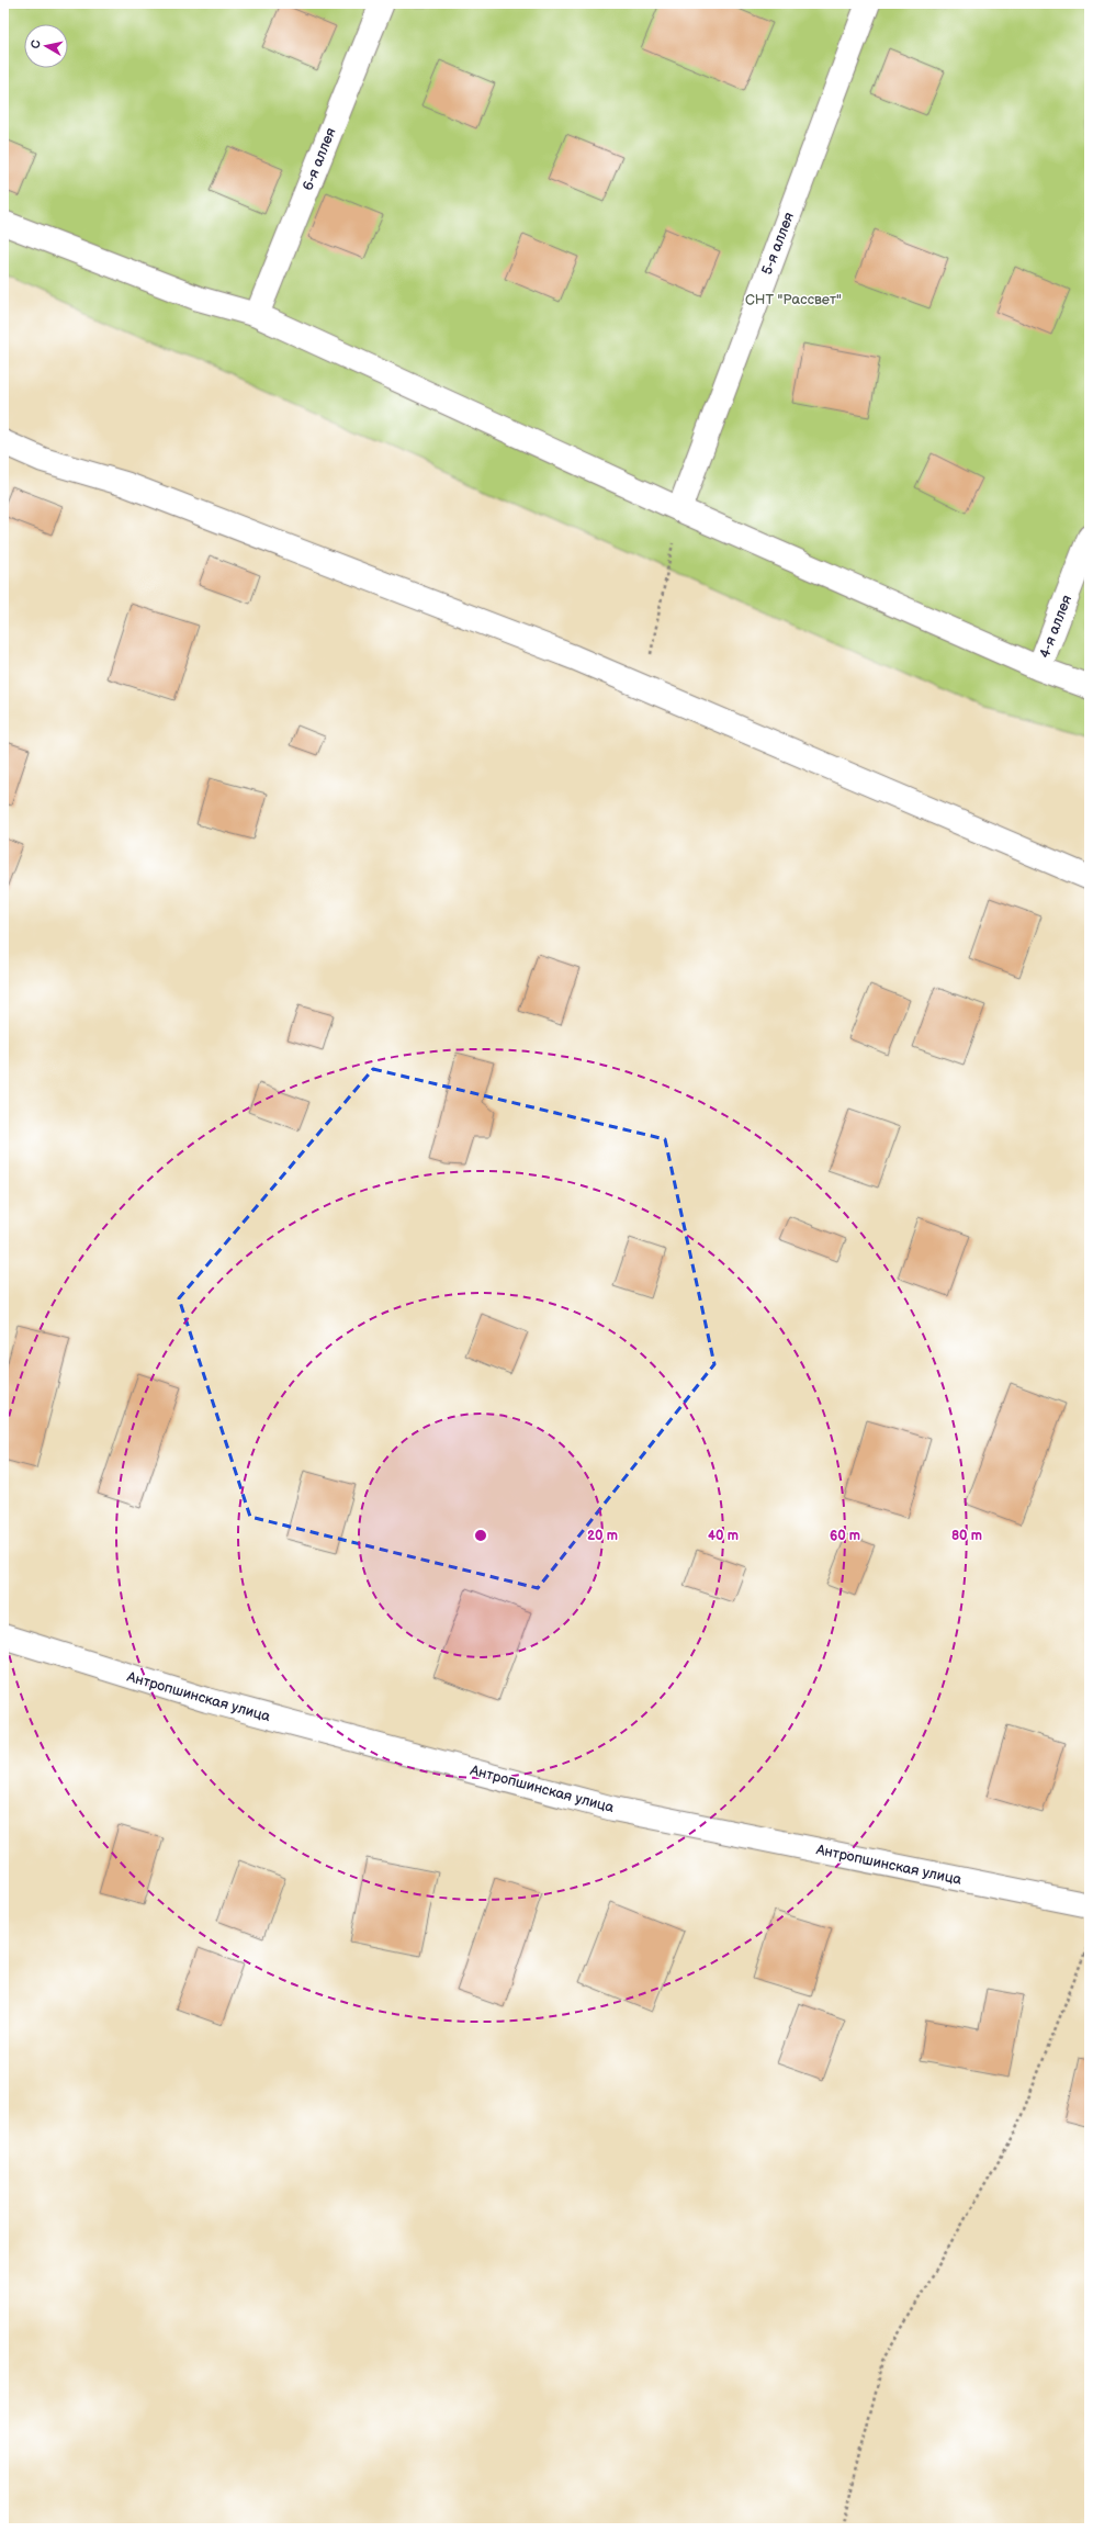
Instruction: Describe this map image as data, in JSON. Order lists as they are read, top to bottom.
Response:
{
  "streets": {
    "street": [
      "6-я аллея",
      "5-я аллея",
      "4-я аллея",
      "Антропшинская улица"
    ]
  },
  "parks": ["СНТ \"Рассвет\""],
  "north": "left",
  "rings": [
    "20 m",
    "40 m",
    "60 m",
    "80 m"
  ]
}
